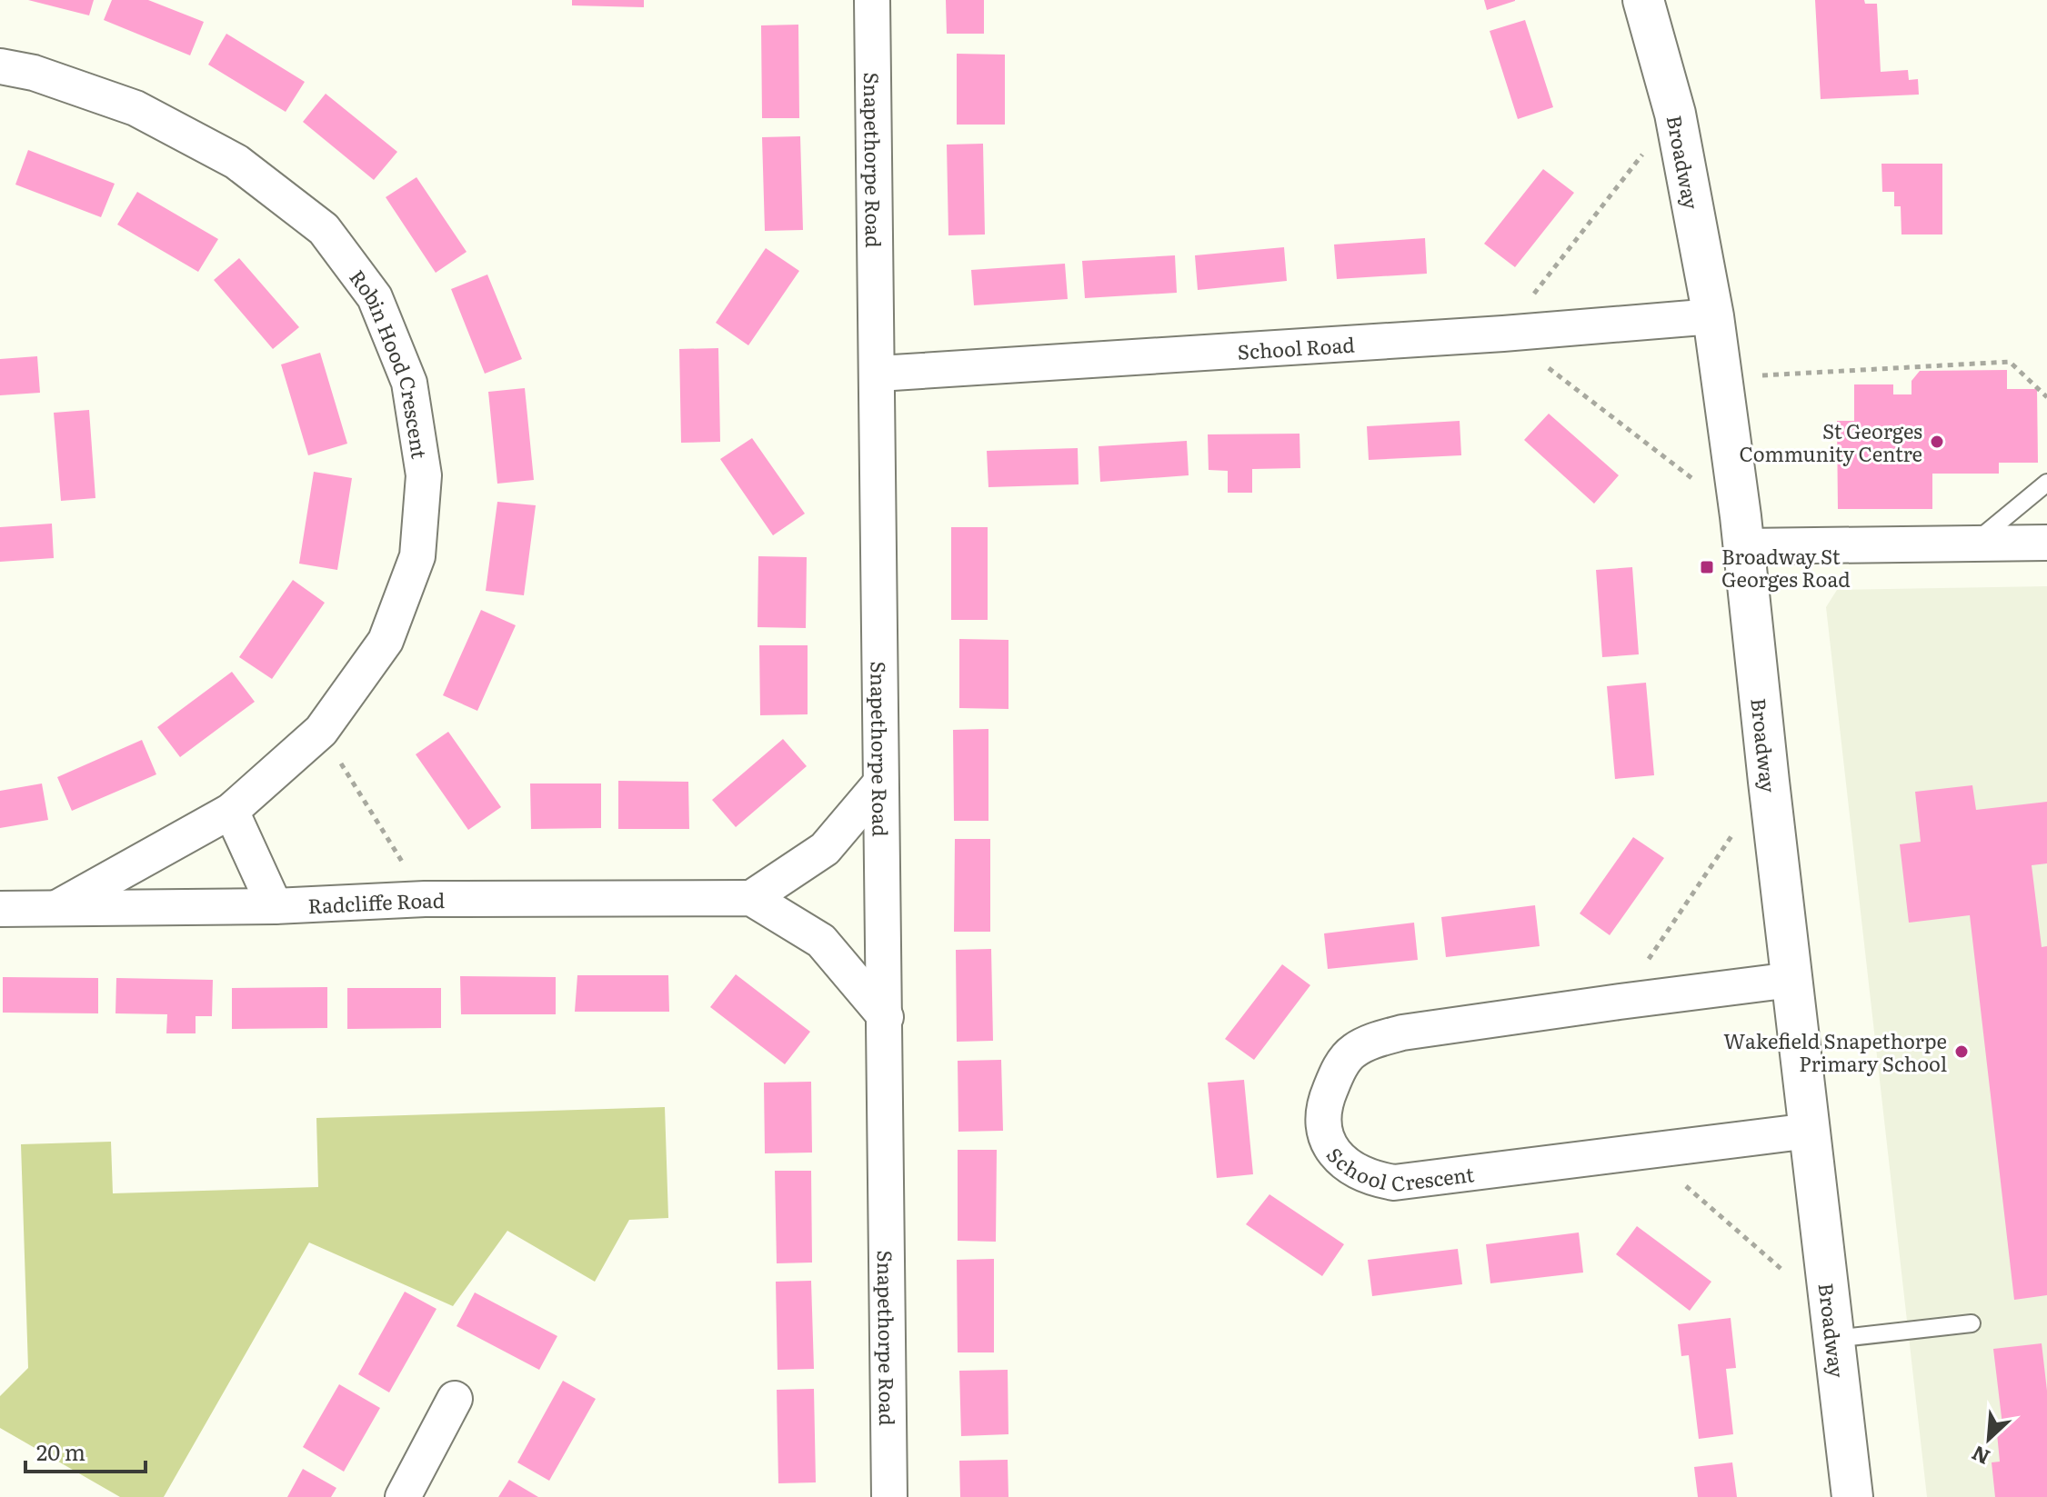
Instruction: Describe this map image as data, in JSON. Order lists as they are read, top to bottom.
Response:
{
  "streets": {
    "street": [
      "Snapethorpe Road",
      "Broadway",
      "School Road",
      "Robin Hood Crescent",
      "Radcliffe Road",
      "School Crescent"
    ]
  },
  "crossings": [
    ["Snapethorpe Road", "School Road"],
    ["Broadway", "School Road"],
    ["Broadway", "School Crescent"],
    ["Robin Hood Crescent", "Radcliffe Road"]
  ],
  "places": {
    "other": ["St Georges Community Centre", "Wakefield Snapethorpe Primary School"],
    "transit": ["Broadway St Georges Road"]
  },
  "scale_bar": "20 m",
  "north": "bottom left"
}
